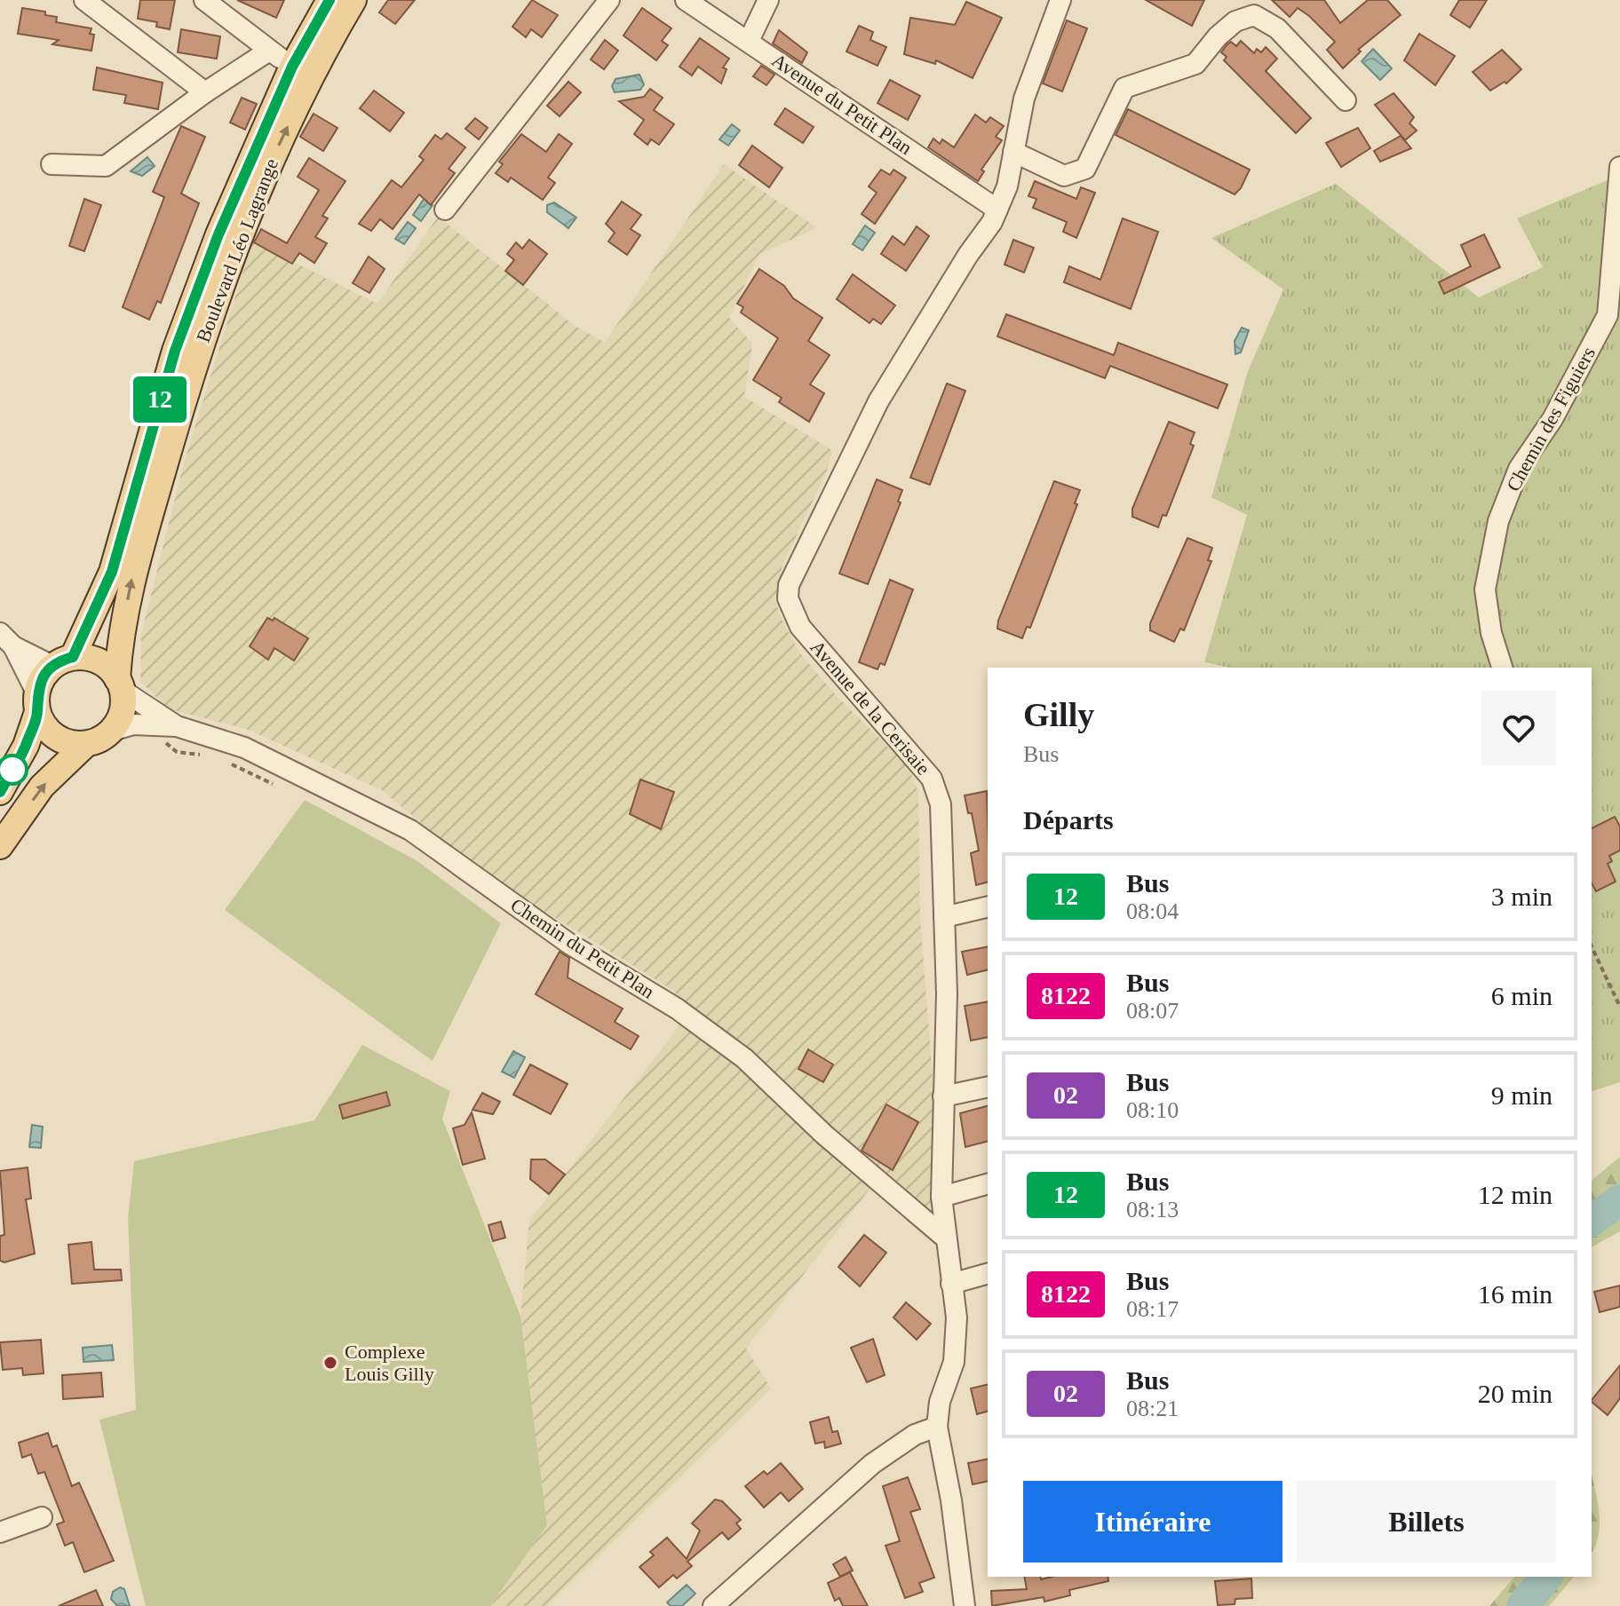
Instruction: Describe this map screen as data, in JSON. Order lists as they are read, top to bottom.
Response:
{
  "streets": {
    "main road": ["Boulevard Léo Lagrange"],
    "street": [
      "Avenue du Petit Plan",
      "Chemin des Figuiers",
      "Avenue de la Cerisaie",
      "Chemin du Petit Plan"
    ]
  },
  "crossings": [
    ["Avenue du Petit Plan", "Avenue de la Cerisaie"],
    ["Boulevard Léo Lagrange", "Chemin du Petit Plan"],
    ["Avenue de la Cerisaie", "Chemin du Petit Plan"]
  ],
  "places": ["Complexe Louis Gilly"],
  "lines": ["bus line 12"],
  "page": {
    "on_map": "12",
    "heading": [
      ["Gilly", "Bus"],
      "Départs"
    ],
    "list": [
      {
        "mark": "12",
        "name": "Bus",
        "note": "08:04",
        "value": "3 min"
      },
      {
        "mark": "8122",
        "name": "Bus",
        "note": "08:07",
        "value": "6 min"
      },
      {
        "mark": "02",
        "name": "Bus",
        "note": "08:10",
        "value": "9 min"
      },
      {
        "mark": "12",
        "name": "Bus",
        "note": "08:13",
        "value": "12 min"
      },
      {
        "mark": "8122",
        "name": "Bus",
        "note": "08:17",
        "value": "16 min"
      },
      {
        "mark": "02",
        "name": "Bus",
        "note": "08:21",
        "value": "20 min"
      }
    ],
    "buttons": ["Itinéraire", "Billets"]
  }
}
